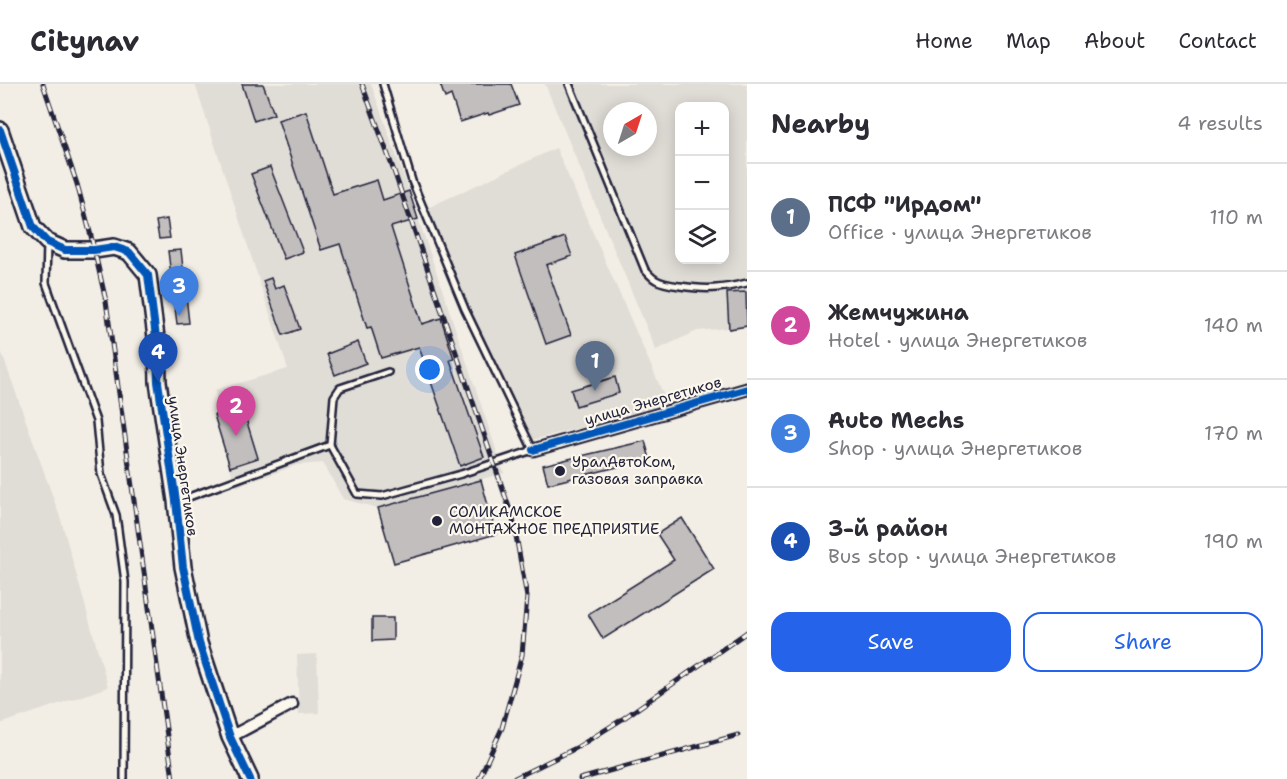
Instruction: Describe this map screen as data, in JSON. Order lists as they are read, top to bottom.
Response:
{
  "streets": {
    "street": ["улица Энергетиков"]
  },
  "places": ["УралАвтоКом, газовая заправка", "СОЛИКАМСКОЕ МОНТАЖНОЕ ПРЕДПРИЯТИЕ"],
  "north": "top right",
  "page": {
    "header": "Citynav",
    "nav": [
      "Home",
      "Map",
      "About",
      "Contact"
    ],
    "heading": ["Nearby", "4 results"],
    "map_buttons": ["+", "−"],
    "list": [
      {
        "mark": "1",
        "name": "ПСФ \"Ирдом\"",
        "note": "Office · улица Энергетиков",
        "value": "110 m"
      },
      {
        "mark": "2",
        "name": "Жемчужина",
        "note": "Hotel · улица Энергетиков",
        "value": "140 m"
      },
      {
        "mark": "3",
        "name": "Auto Mechs",
        "note": "Shop · улица Энергетиков",
        "value": "170 m"
      },
      {
        "mark": "4",
        "name": "3-й район",
        "note": "Bus stop · улица Энергетиков",
        "value": "190 m"
      }
    ],
    "pins": [
      "3",
      "4",
      "1",
      "2"
    ],
    "buttons": ["Save", "Share"]
  }
}
